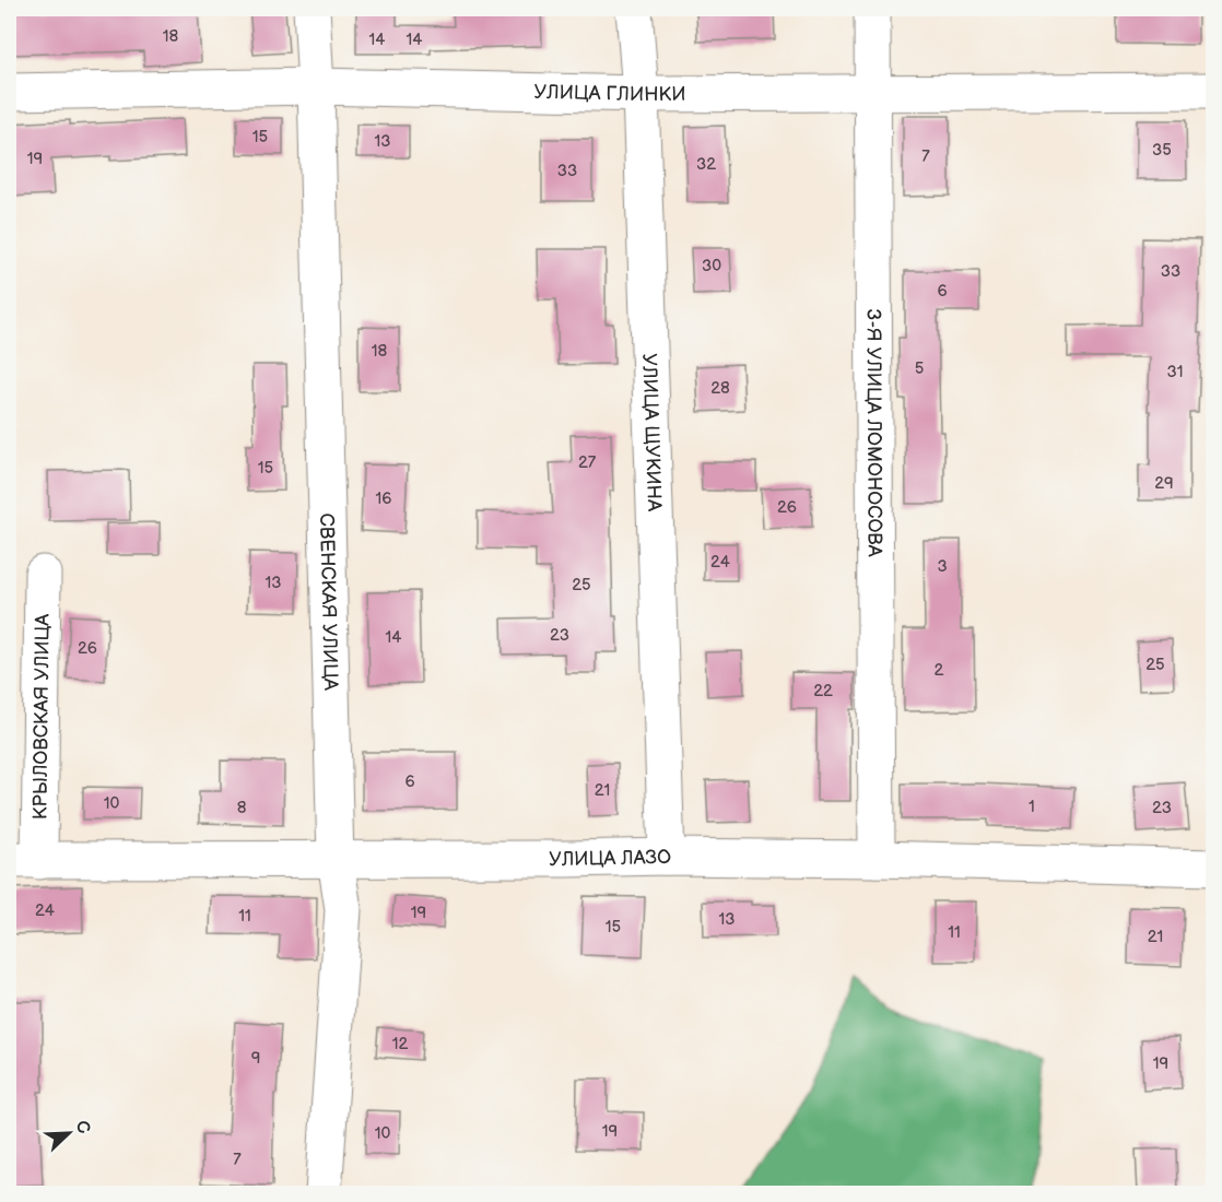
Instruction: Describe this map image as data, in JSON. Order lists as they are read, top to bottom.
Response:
{
  "streets": {
    "street": [
      "УЛИЦА ГЛИНКИ",
      "УЛИЦА ЩУКИНА",
      "3-Я УЛИЦА ЛОМОНОСОВА",
      "СВЕНСКАЯ УЛИЦА",
      "КРЫЛОВСКАЯ УЛИЦА",
      "УЛИЦА ЛАЗО"
    ]
  },
  "crossings": [
    ["УЛИЦА ГЛИНКИ", "УЛИЦА ЩУКИНА"],
    ["УЛИЦА ГЛИНКИ", "3-Я УЛИЦА ЛОМОНОСОВА"],
    ["УЛИЦА ГЛИНКИ", "СВЕНСКАЯ УЛИЦА"],
    ["УЛИЦА ЩУКИНА", "УЛИЦА ЛАЗО"],
    ["3-Я УЛИЦА ЛОМОНОСОВА", "УЛИЦА ЛАЗО"],
    ["СВЕНСКАЯ УЛИЦА", "УЛИЦА ЛАЗО"],
    ["КРЫЛОВСКАЯ УЛИЦА", "УЛИЦА ЛАЗО"]
  ],
  "house_numbers": [
    "18",
    "14",
    "14",
    "15",
    "13",
    "35",
    "7",
    "19",
    "32",
    "33",
    "30",
    "33",
    "6",
    "18",
    "5",
    "31",
    "28",
    "27",
    "15",
    "29",
    "16",
    "26",
    "24",
    "3",
    "13",
    "25",
    "23",
    "14",
    "26",
    "25",
    "2",
    "22",
    "6",
    "21",
    "10",
    "1",
    "8",
    "23",
    "24",
    "19",
    "11",
    "13",
    "15",
    "11",
    "21",
    "12",
    "9",
    "19",
    "19",
    "10",
    "7"
  ],
  "north": "top right"
}
